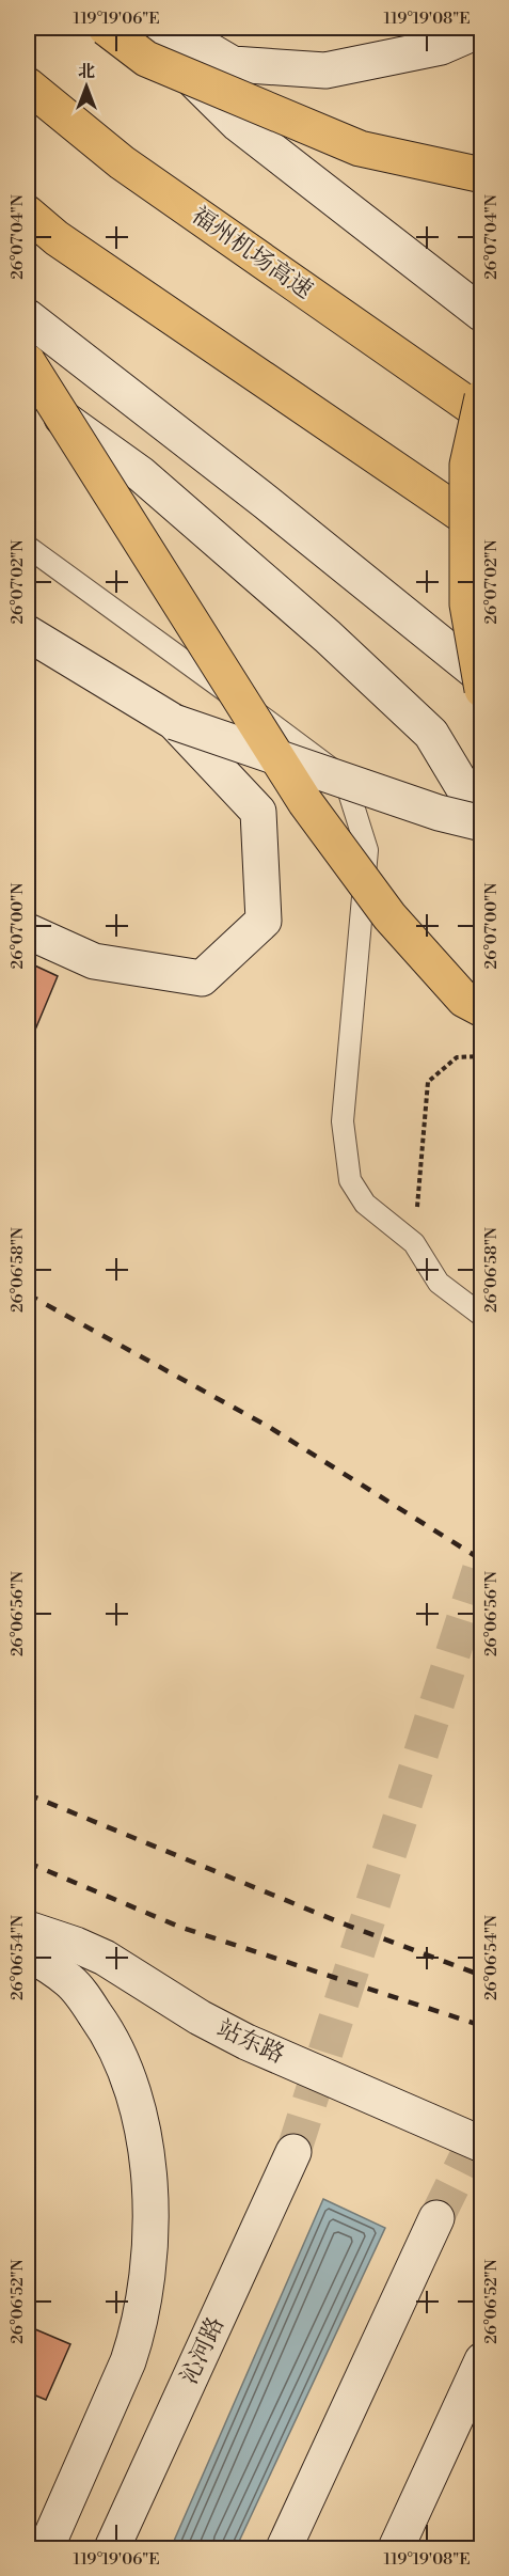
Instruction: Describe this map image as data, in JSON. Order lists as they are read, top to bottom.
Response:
{
  "streets": {
    "highway": ["福州机场高速"],
    "main road": ["站东路", "沁河路"]
  },
  "north": "top",
  "coordinates": [
    "119°19'06\"E",
    "119°19'08\"E",
    "26°07'04\"N",
    "26°07'02\"N",
    "26°07'00\"N",
    "26°06'58\"N",
    "26°06'56\"N",
    "26°06'54\"N",
    "26°06'52\"N"
  ]
}
